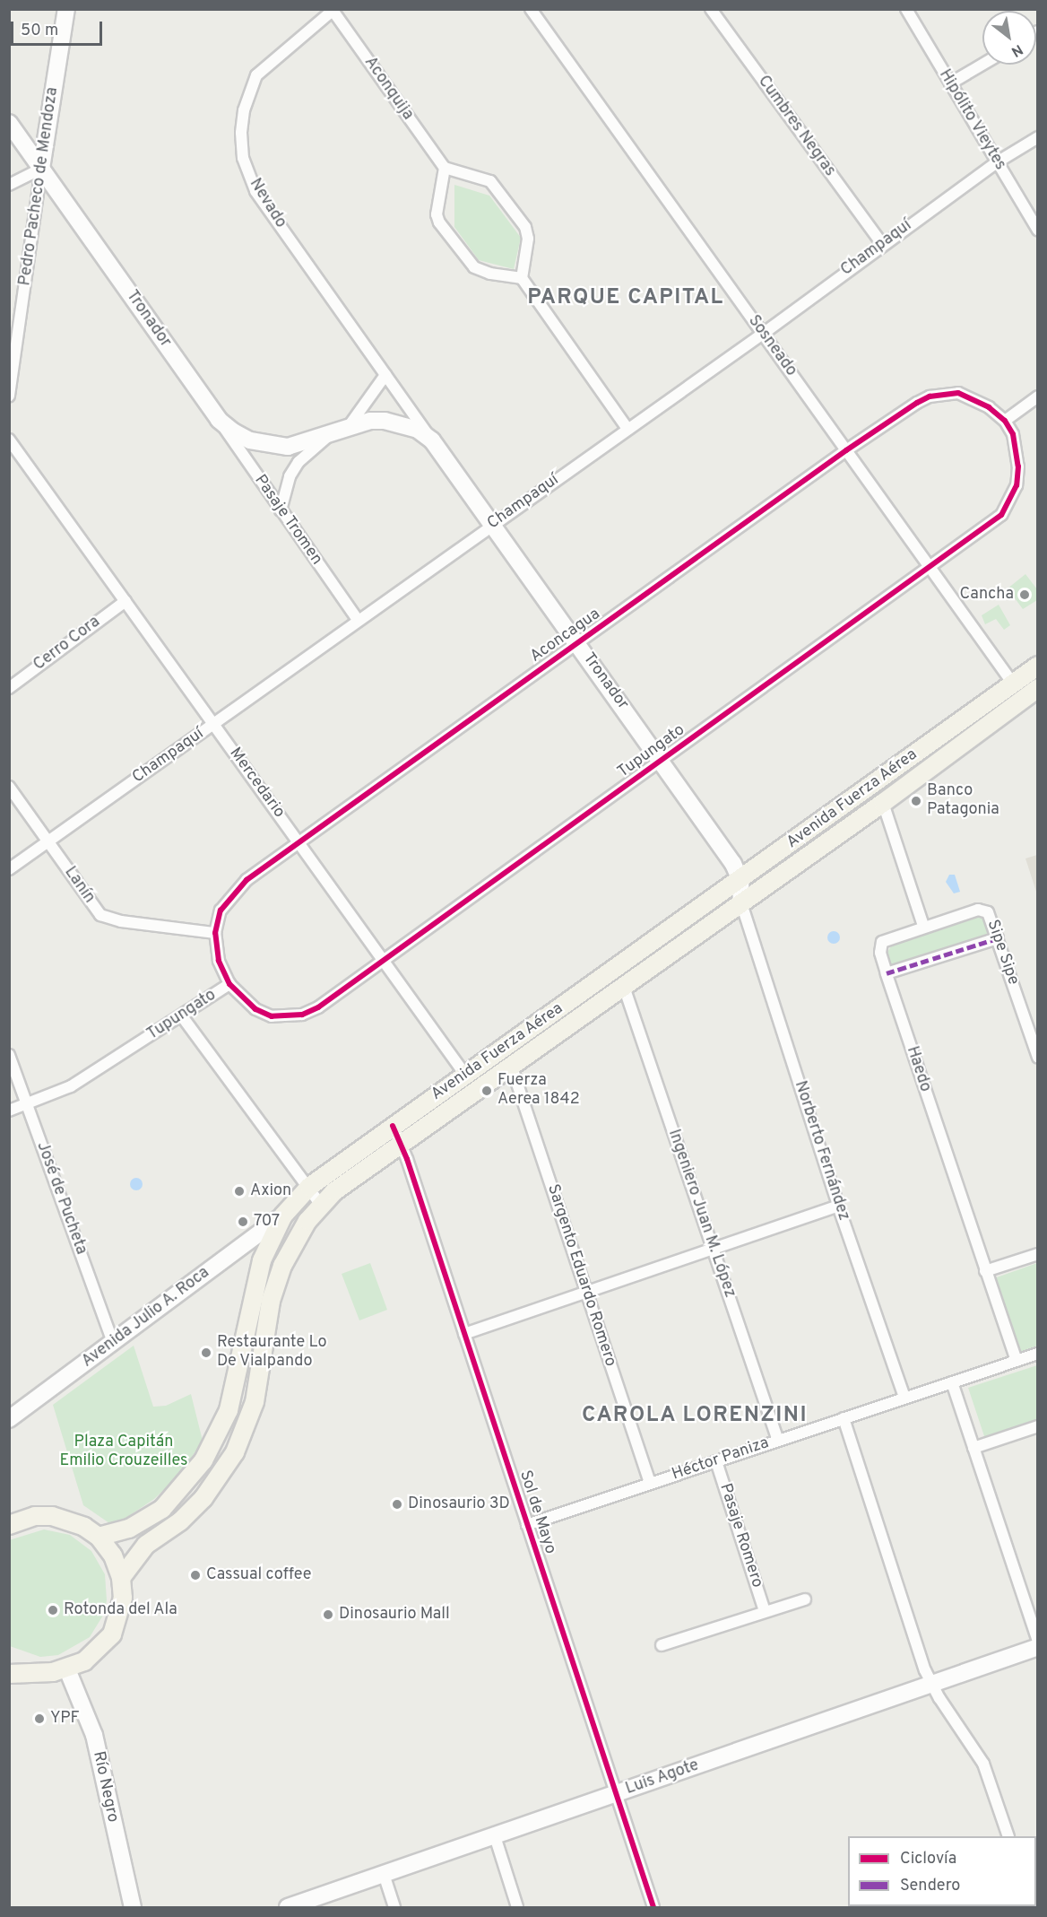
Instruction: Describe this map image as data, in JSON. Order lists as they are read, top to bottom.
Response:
{
  "streets": {
    "main road": [
      "Pedro Pacheco de Mendoza",
      "Tronador",
      "Avenida Fuerza Aérea",
      "Avenida Julio A. Roca",
      "Luis Agote",
      "Río Negro"
    ],
    "street": [
      "Aconquija",
      "Hipólito Vieytes",
      "Cumbres Negras",
      "Nevado",
      "Champaquí",
      "Sosneado",
      "Pasaje Tromen",
      "Aconcagua",
      "Cerro Cora",
      "Tupungato",
      "Mercedario",
      "Lanín",
      "Sipe Sipe",
      "Haedo",
      "Norberto Fernández",
      "José de Pucheta",
      "Ingeniero Juan M. López",
      "Sargento Eduardo Romero",
      "Héctor Paniza",
      "Sol de Mayo",
      "Pasaje Romero"
    ]
  },
  "crossings": [
    ["Aconquija", "Nevado"],
    ["Hipólito Vieytes", "Champaquí"],
    ["Cumbres Negras", "Champaquí"],
    ["Pedro Pacheco de Mendoza", "Tronador"],
    ["Nevado", "Tronador"],
    ["Champaquí", "Tronador"],
    ["Champaquí", "Sosneado"],
    ["Champaquí", "Pasaje Tromen"],
    ["Champaquí", "Mercedario"],
    ["Champaquí", "Lanín"],
    ["Tronador", "Pasaje Tromen"],
    ["Tronador", "Aconcagua"],
    ["Tronador", "Tupungato"],
    ["Tronador", "Avenida Fuerza Aérea"],
    ["Tronador", "Norberto Fernández"],
    ["Sosneado", "Aconcagua"],
    ["Sosneado", "Tupungato"],
    ["Sosneado", "Avenida Fuerza Aérea"],
    ["Aconcagua", "Tupungato"],
    ["Aconcagua", "Mercedario"],
    ["Aconcagua", "Lanín"],
    ["Cerro Cora", "Mercedario"],
    ["Tupungato", "Mercedario"],
    ["Tupungato", "Lanín"],
    ["Tupungato", "José de Pucheta"],
    ["Mercedario", "Avenida Fuerza Aérea"],
    ["Mercedario", "Lanín"],
    ["Avenida Fuerza Aérea", "Norberto Fernández"],
    ["Avenida Fuerza Aérea", "Ingeniero Juan M. López"],
    ["Avenida Fuerza Aérea", "Sargento Eduardo Romero"],
    ["Avenida Fuerza Aérea", "Avenida Julio A. Roca"],
    ["Avenida Fuerza Aérea", "Sol de Mayo"],
    ["Sipe Sipe", "Haedo"],
    ["Haedo", "Héctor Paniza"],
    ["Norberto Fernández", "Héctor Paniza"],
    ["José de Pucheta", "Avenida Julio A. Roca"],
    ["Ingeniero Juan M. López", "Héctor Paniza"],
    ["Sargento Eduardo Romero", "Héctor Paniza"],
    ["Héctor Paniza", "Sol de Mayo"],
    ["Héctor Paniza", "Pasaje Romero"],
    ["Sol de Mayo", "Luis Agote"]
  ],
  "districts": ["PARQUE CAPITAL", "CAROLA LORENZINI"],
  "parks": ["Plaza Capitán Emilio Crouzeilles"],
  "places": [
    "Cancha",
    "Banco Patagonia",
    "Fuerza Aerea 1842",
    "Axion",
    "707",
    "Restaurante Lo De Vialpando",
    "Dinosaurio 3D",
    "Cassual coffee",
    "Rotonda del Ala",
    "Dinosaurio Mall",
    "YPF"
  ],
  "legend": ["Ciclovía", "Sendero"],
  "scale_bar": "50 m",
  "north": "bottom right"
}
